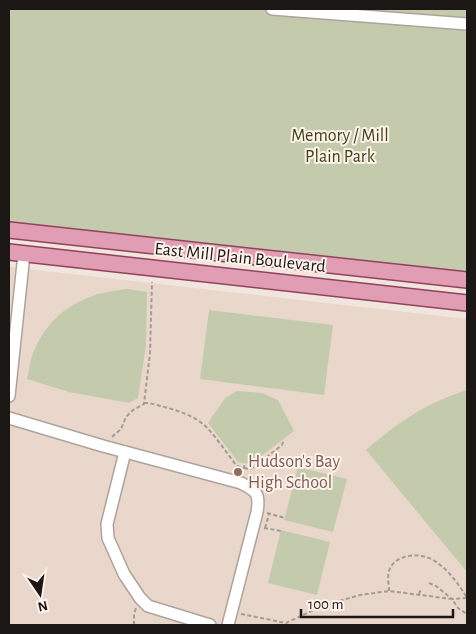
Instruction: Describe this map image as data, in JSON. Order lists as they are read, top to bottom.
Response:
{
  "streets": {
    "main road": ["East Mill Plain Boulevard"]
  },
  "parks": ["Memory / Mill Plain Park"],
  "places": ["Hudson's Bay High School"],
  "scale_bar": "100 m",
  "north": "bottom"
}
